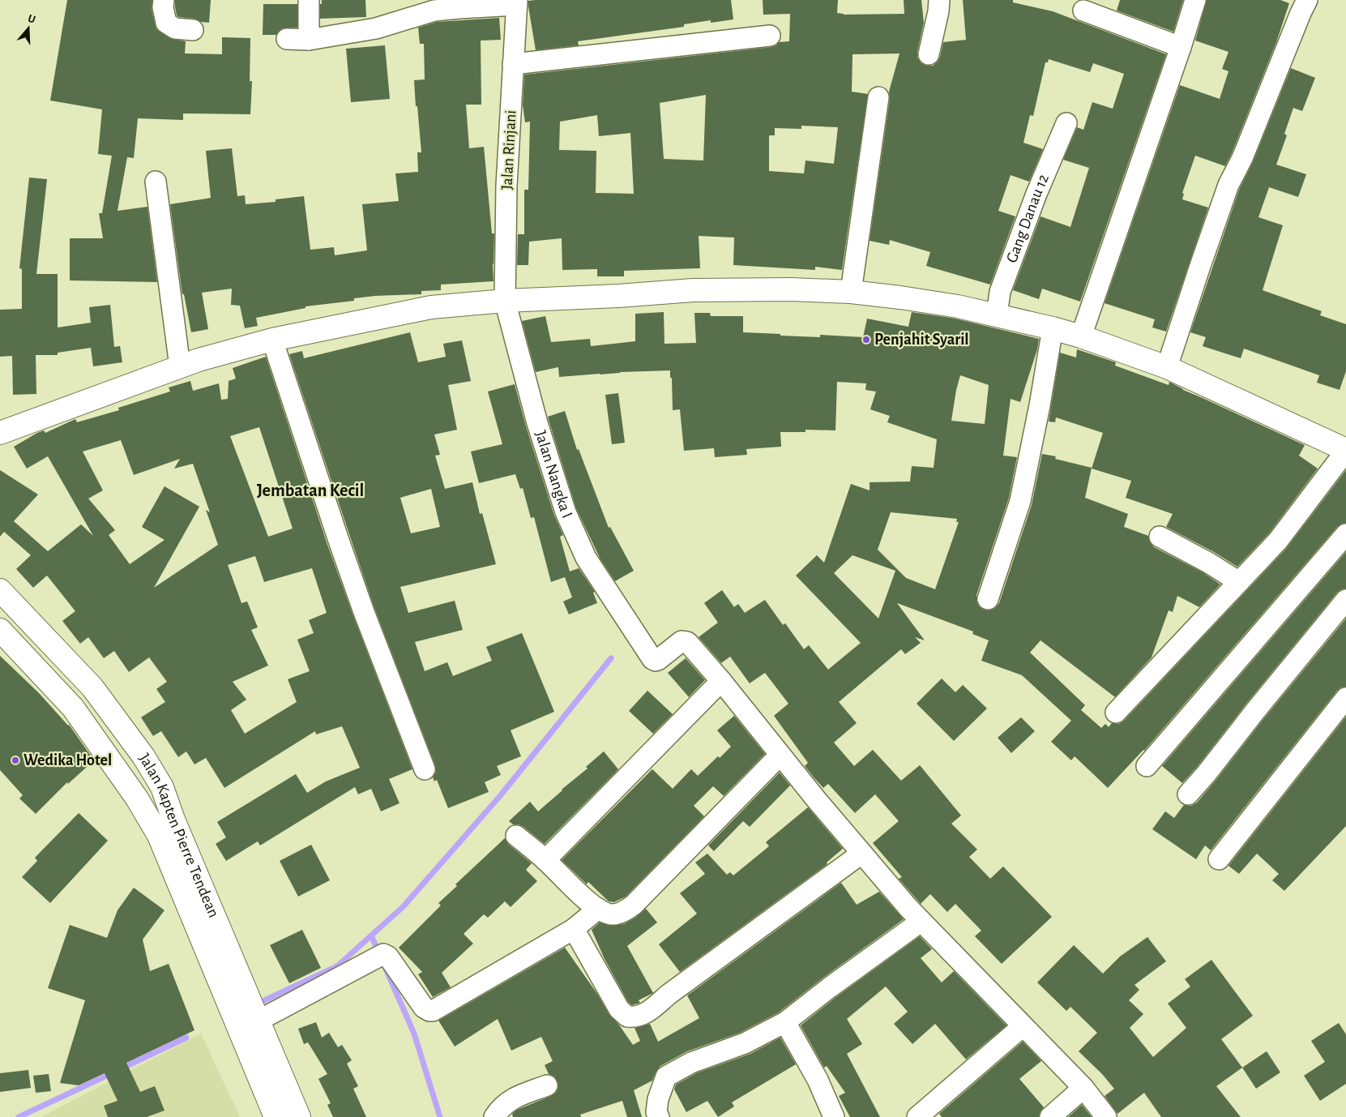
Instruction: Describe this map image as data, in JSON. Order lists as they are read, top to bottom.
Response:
{
  "streets": {
    "street": [
      "Jalan Rinjani",
      "Gang Danau 12",
      "Jalan Nangka I",
      "Jalan Kapten Pierre Tendean"
    ]
  },
  "crossings": [
    ["Jalan Rinjani", "Jalan Nangka I"]
  ],
  "districts": ["Jembatan Kecil"],
  "places": ["Penjahit Syaril", "Wedika Hotel"],
  "north": "top"
}
